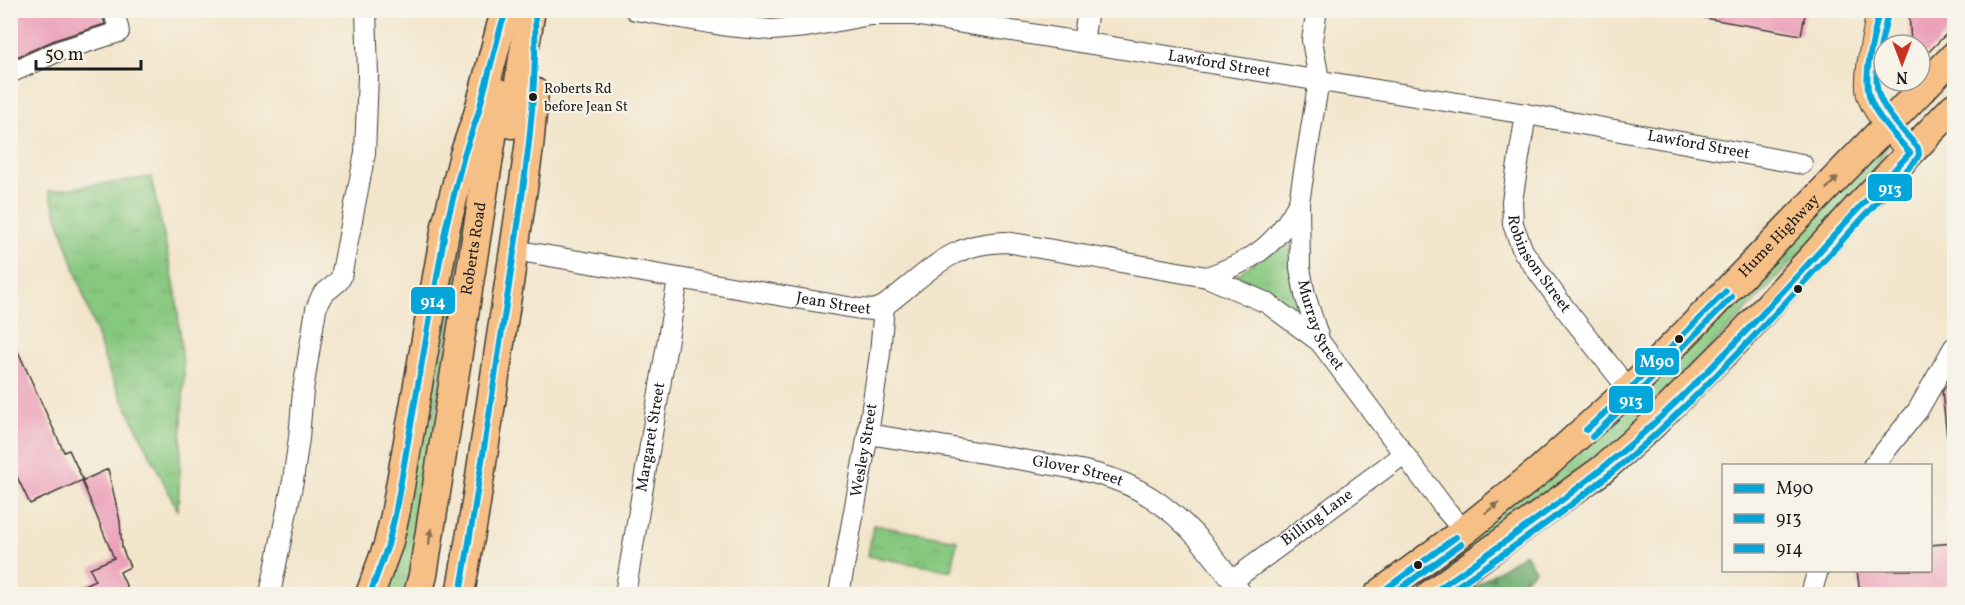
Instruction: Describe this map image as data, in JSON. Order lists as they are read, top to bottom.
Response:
{
  "streets": {
    "highway": ["Hume Highway", "Roberts Road"],
    "street": [
      "Lawford Street",
      "Robinson Street",
      "Jean Street",
      "Murray Street",
      "Margaret Street",
      "Wesley Street",
      "Glover Street",
      "Billing Lane"
    ]
  },
  "crossings": [
    ["Lawford Street", "Robinson Street"],
    ["Lawford Street", "Murray Street"],
    ["Hume Highway", "Robinson Street"],
    ["Hume Highway", "Murray Street"],
    ["Jean Street", "Murray Street"],
    ["Jean Street", "Margaret Street"],
    ["Jean Street", "Wesley Street"],
    ["Murray Street", "Billing Lane"],
    ["Wesley Street", "Glover Street"],
    ["Glover Street", "Billing Lane"]
  ],
  "places": ["Roberts Rd before Jean St"],
  "lines": ["transit line M90", "transit line 914", "transit line 913"],
  "legend": ["M90", "913", "914"],
  "scale_bar": "50 m",
  "north": "bottom"
}
